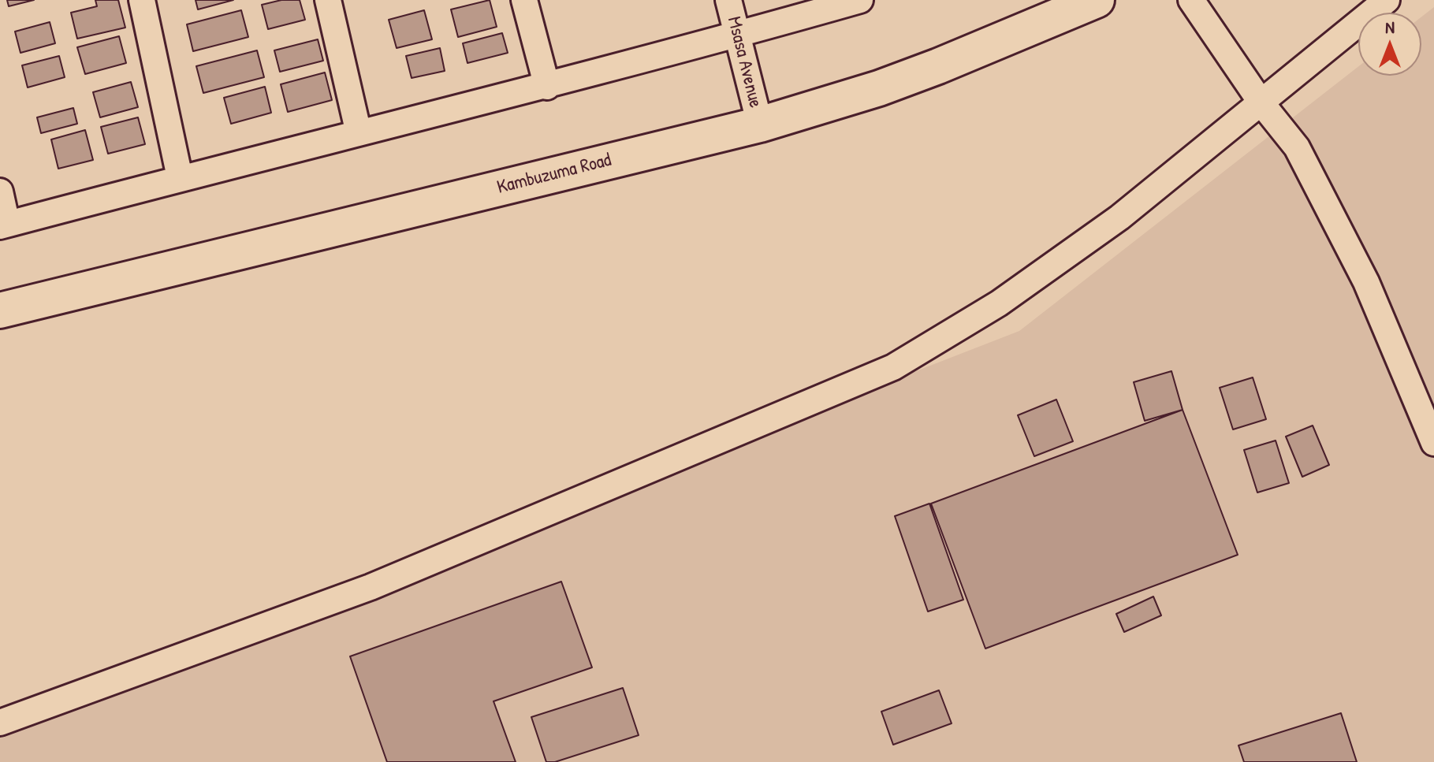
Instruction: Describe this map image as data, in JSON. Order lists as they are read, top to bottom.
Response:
{
  "streets": {
    "main road": ["Kambuzuma Road"],
    "street": ["Msasa Avenue"]
  },
  "crossings": [
    ["Msasa Avenue", "Kambuzuma Road"]
  ],
  "north": "top"
}
